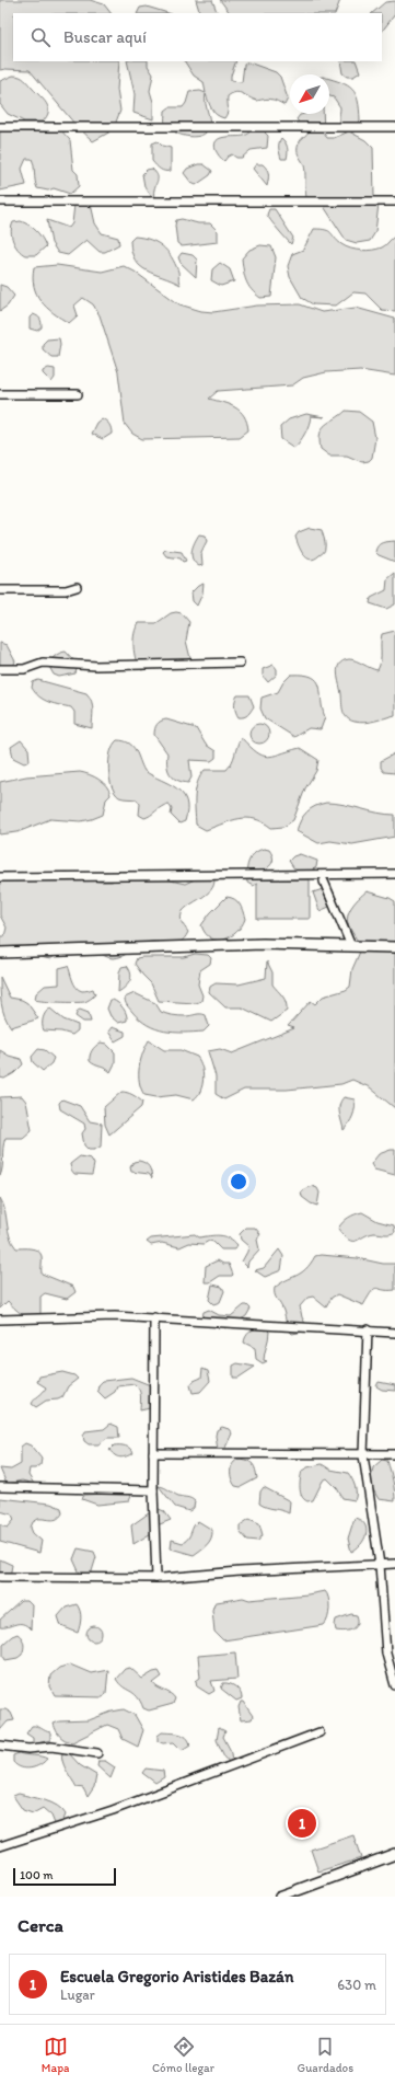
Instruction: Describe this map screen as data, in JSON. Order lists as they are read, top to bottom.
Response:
{
  "scale_bar": "100 m",
  "north": "bottom left",
  "page": {
    "search": "Buscar aquí",
    "pins": "1",
    "scale": "100 m",
    "heading": "Cerca",
    "list": [
      {
        "mark": "1",
        "name": "Escuela Gregorio Aristides Bazán",
        "note": "Lugar",
        "value": "630 m"
      }
    ],
    "nav": ["Mapa", "Cómo llegar", "Guardados"]
  }
}
